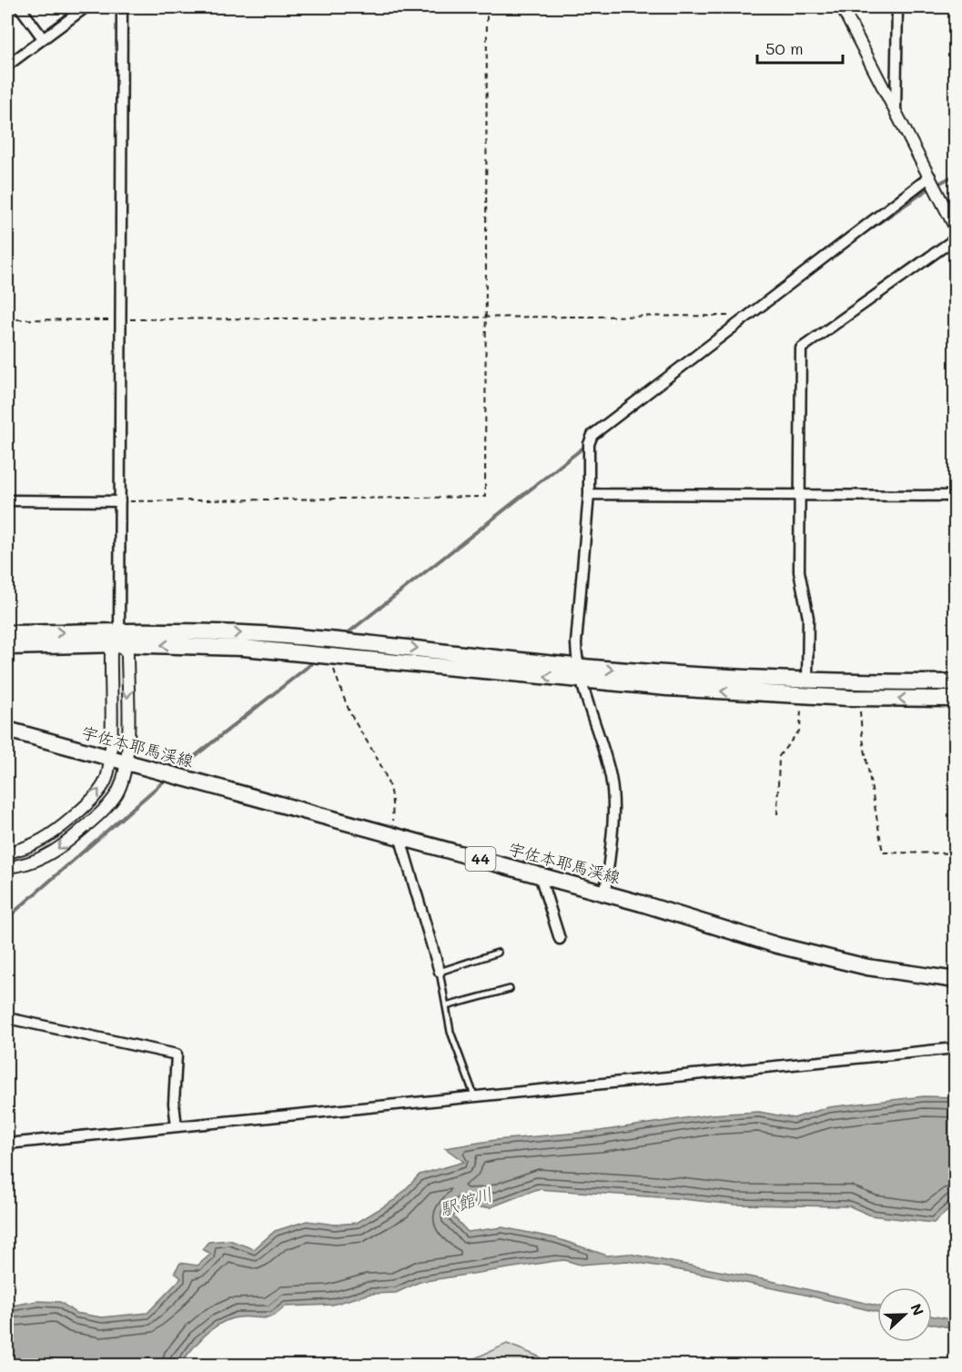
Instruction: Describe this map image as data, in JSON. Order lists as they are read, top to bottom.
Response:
{
  "streets": {
    "main road": ["宇佐本耶馬渓線", "44"]
  },
  "water": ["駅館川"],
  "scale_bar": "50 m",
  "north": "right"
}
